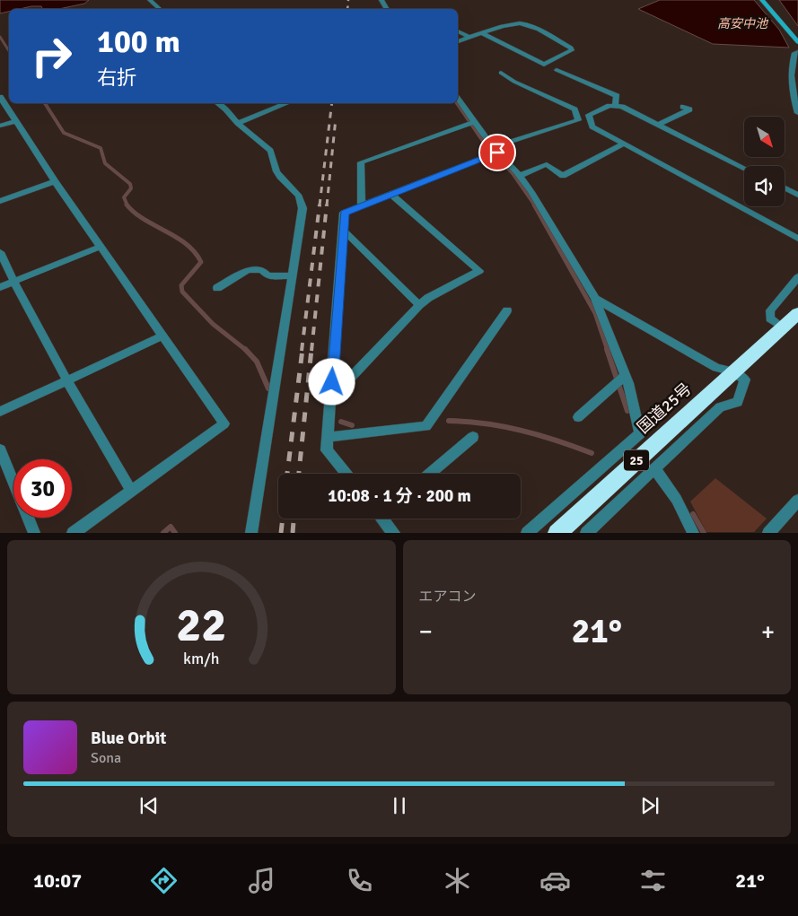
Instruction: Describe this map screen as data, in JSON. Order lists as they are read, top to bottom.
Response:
{
  "streets": {
    "highway": ["国道25号", "25"]
  },
  "water": ["高安中池"],
  "north": "bottom right",
  "page": {
    "turn": ["100 m", "右折"],
    "limit": "30",
    "trip": "10:08 · 1 分 · 200 m",
    "tile": "エアコン",
    "heat": ["−", "21°", "+"],
    "song": ["Blue Orbit", "Sona"],
    "tabs": ["10:07", "21°"],
    "gauge": ["22", "km/h"]
  }
}
